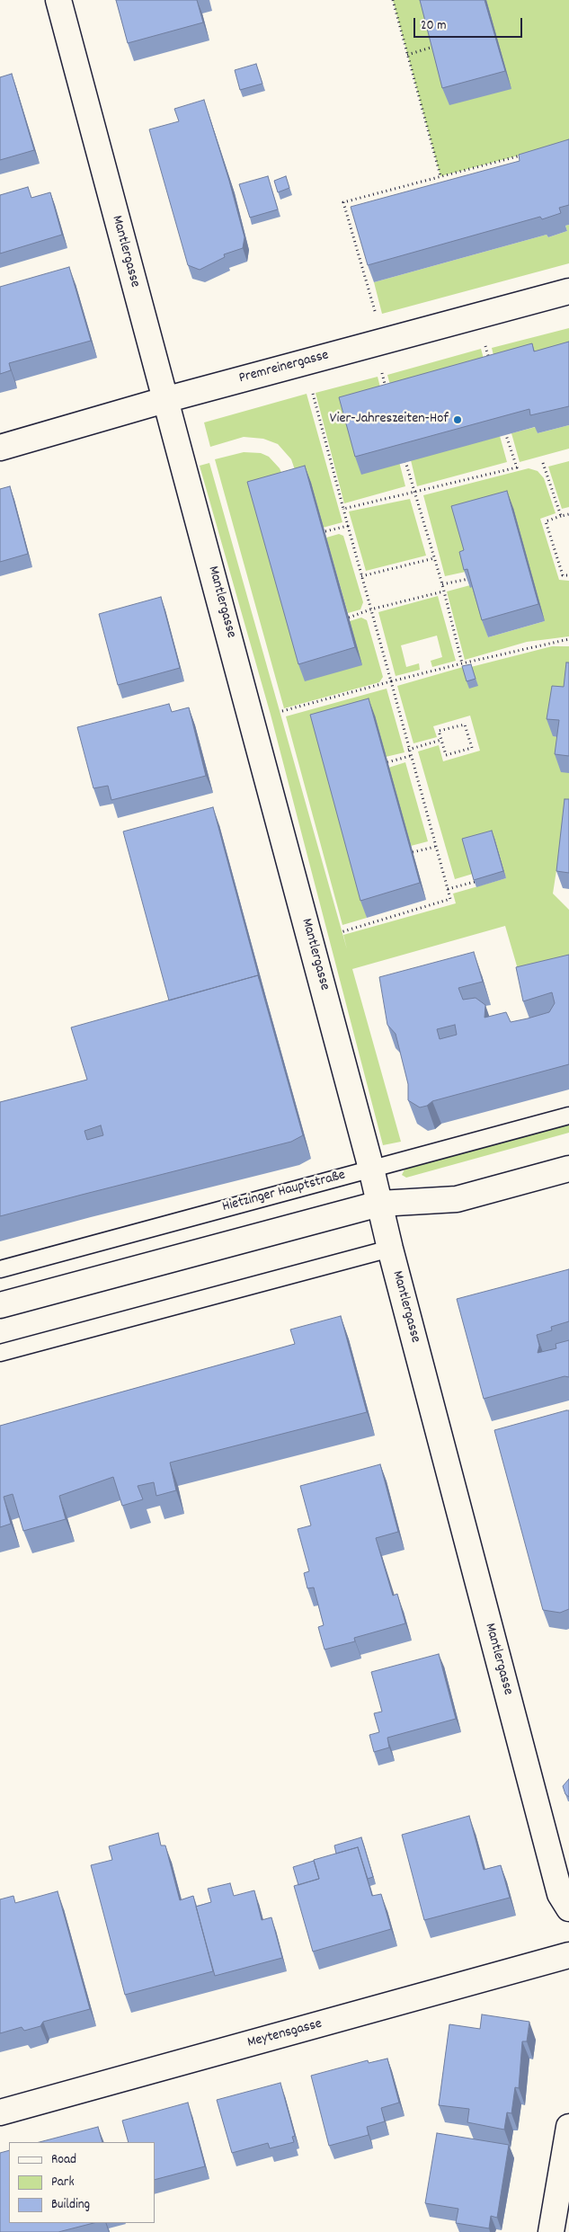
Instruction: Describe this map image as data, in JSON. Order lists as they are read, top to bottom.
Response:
{
  "streets": {
    "street": ["Mantlergasse", "Premreinergasse", "Meytensgasse"],
    "lane": ["Hietzinger Hauptstraße"]
  },
  "crossings": [
    ["Mantlergasse", "Premreinergasse"],
    ["Mantlergasse", "Hietzinger Hauptstraße"]
  ],
  "places": ["Vier-Jahreszeiten-Hof"],
  "legend": ["Road", "Park", "Building"],
  "scale_bar": "20 m"
}
